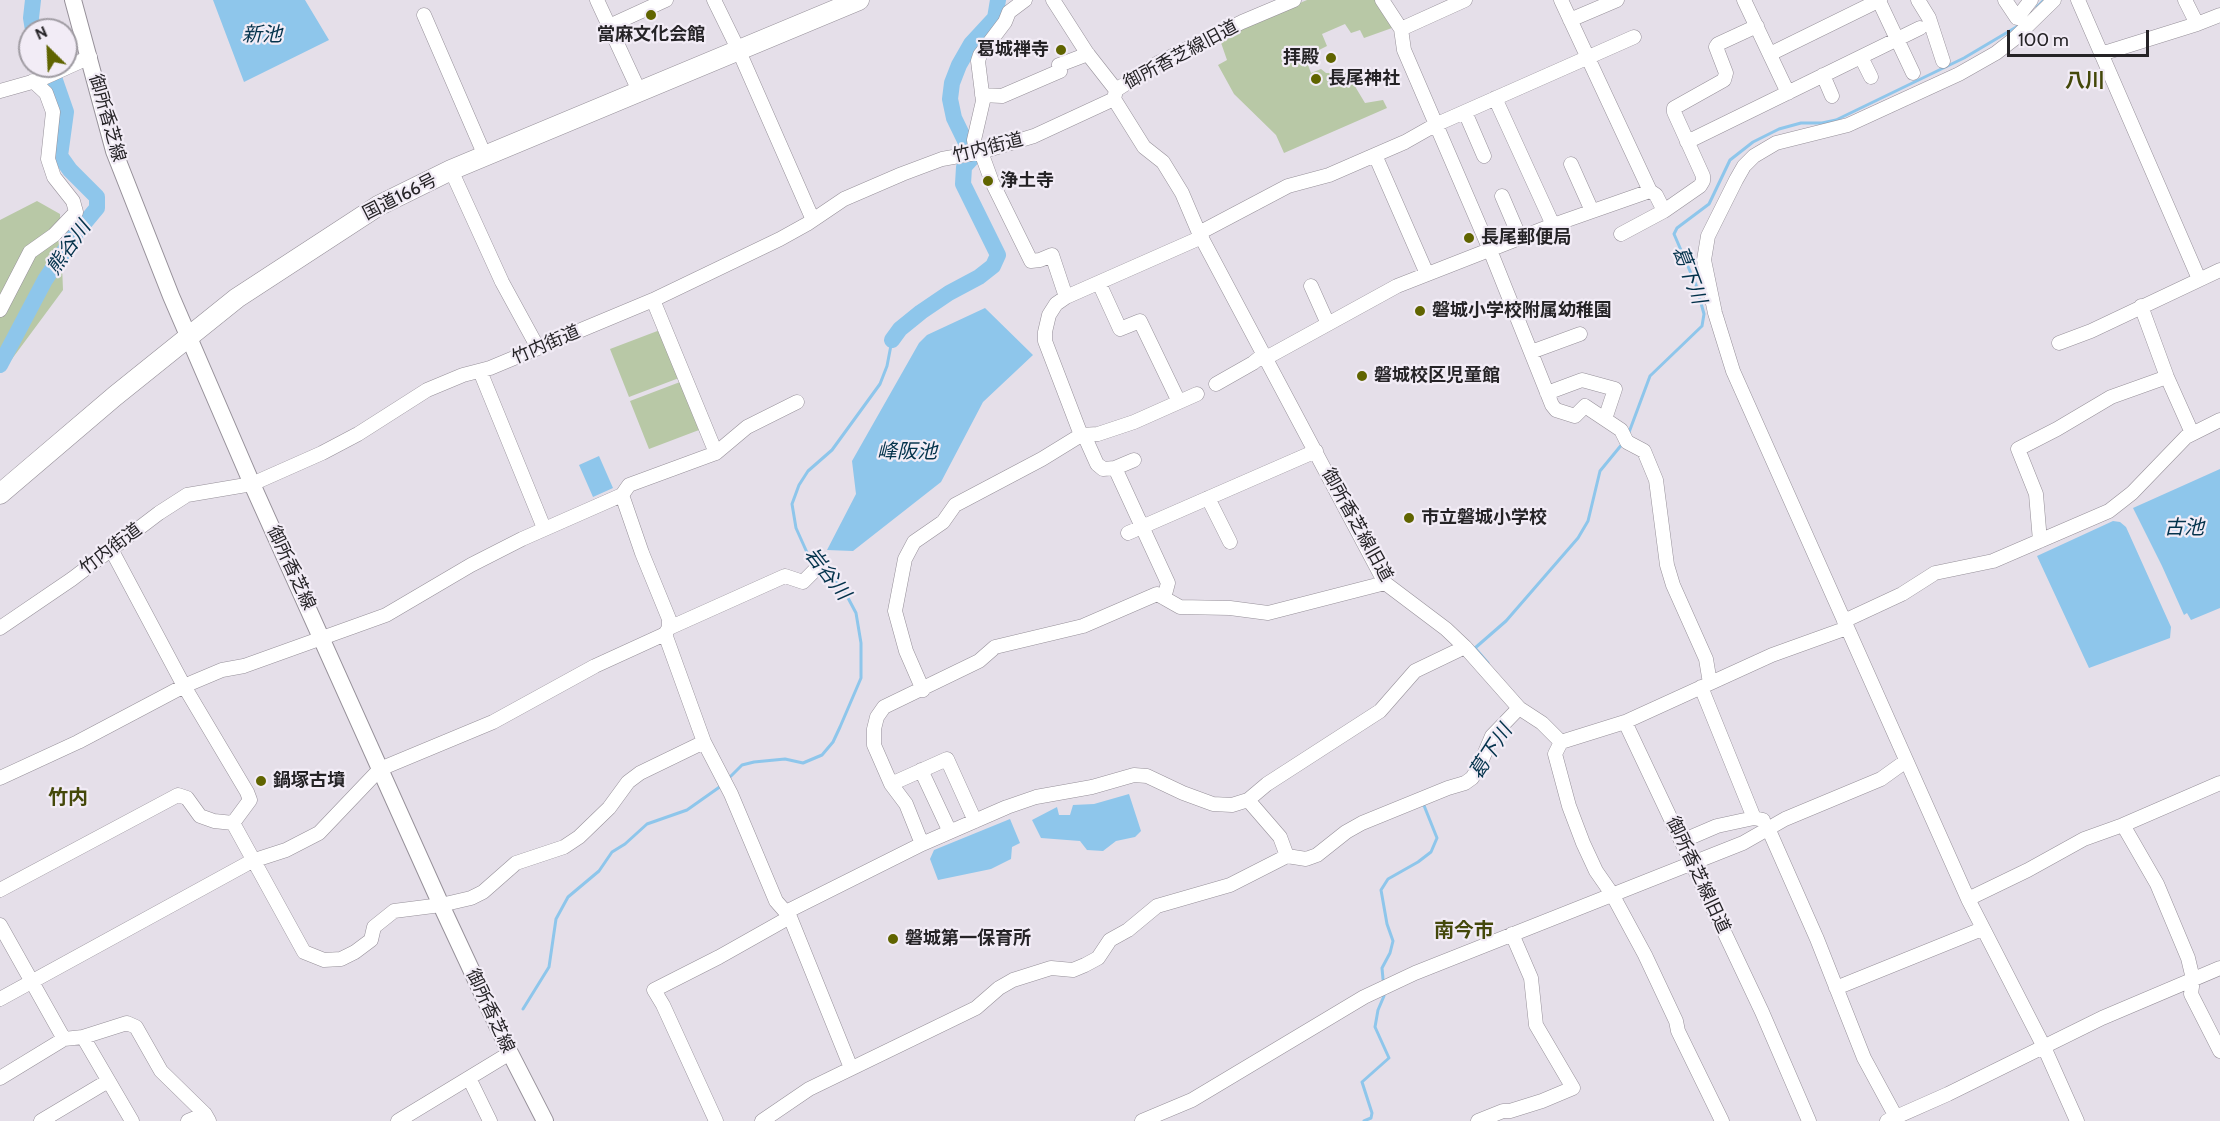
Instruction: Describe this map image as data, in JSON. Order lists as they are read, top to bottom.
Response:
{
  "streets": {
    "highway": ["国道166号"],
    "main road": ["御所香芝線"],
    "street": ["御所香芝線旧道", "竹内街道"]
  },
  "crossings": [
    ["御所香芝線旧道", "竹内街道"],
    ["御所香芝線", "竹内街道"],
    ["御所香芝線", "国道166号"]
  ],
  "districts": ["八川", "竹内", "南今市"],
  "water": [
    "新池",
    "熊谷川",
    "葛下川",
    "峰阪池",
    "古池",
    "岩谷川"
  ],
  "places": [
    "當麻文化会館",
    "葛城禅寺",
    "拝殿",
    "長尾神社",
    "浄土寺",
    "長尾郵便局",
    "磐城小学校附属幼稚園",
    "磐城校区児童館",
    "市立磐城小学校",
    "鍋塚古墳",
    "磐城第一保育所"
  ],
  "scale_bar": "100 m",
  "north": "top left"
}
